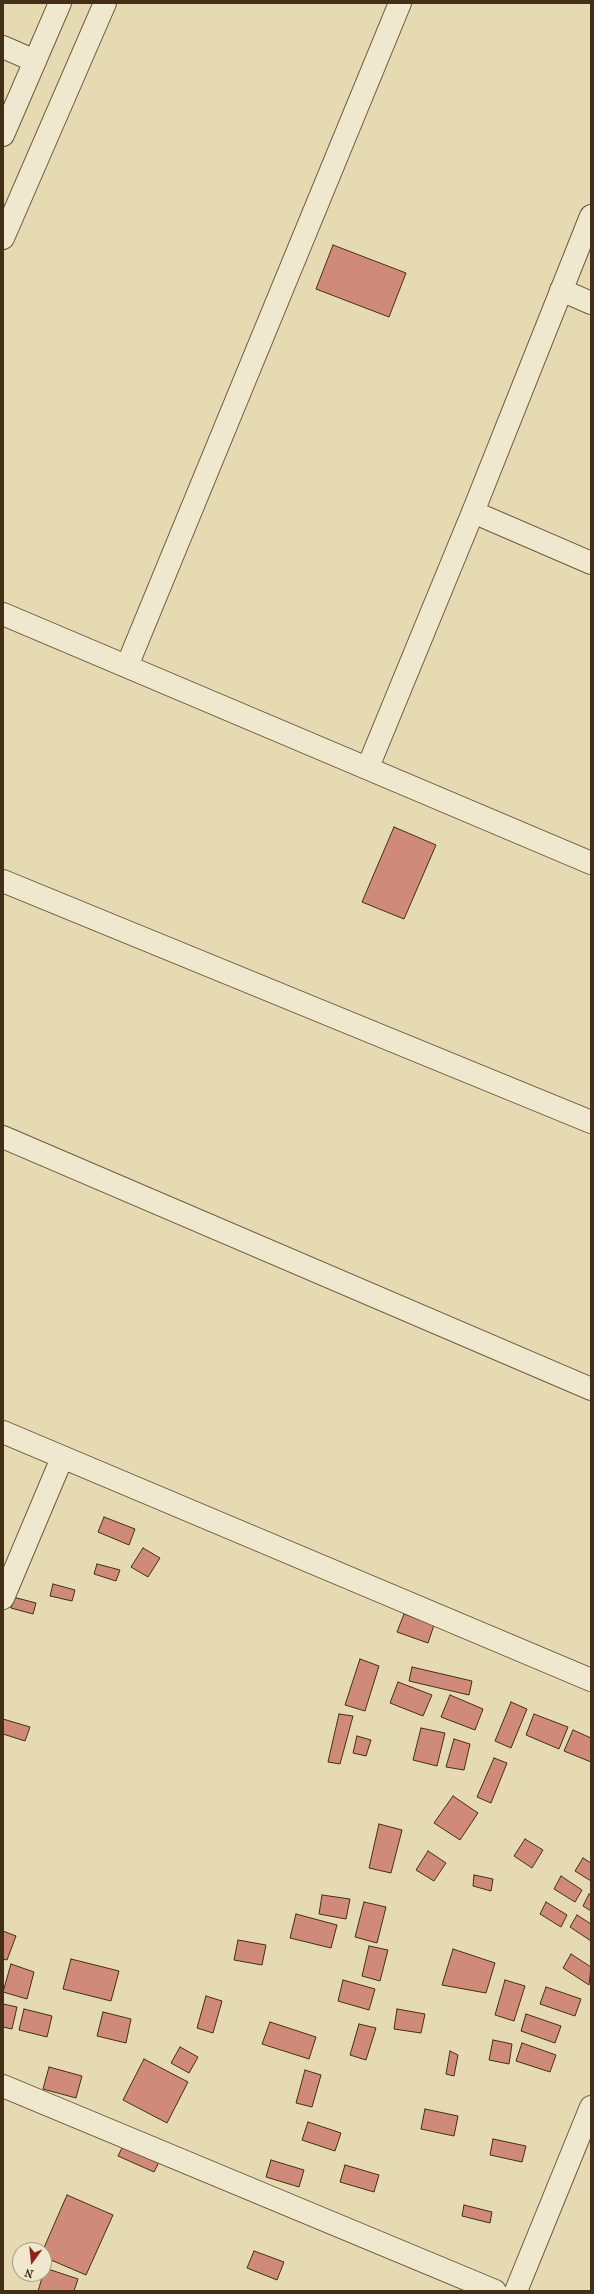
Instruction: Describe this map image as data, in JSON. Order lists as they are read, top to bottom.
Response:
{
  "north": "bottom"
}
